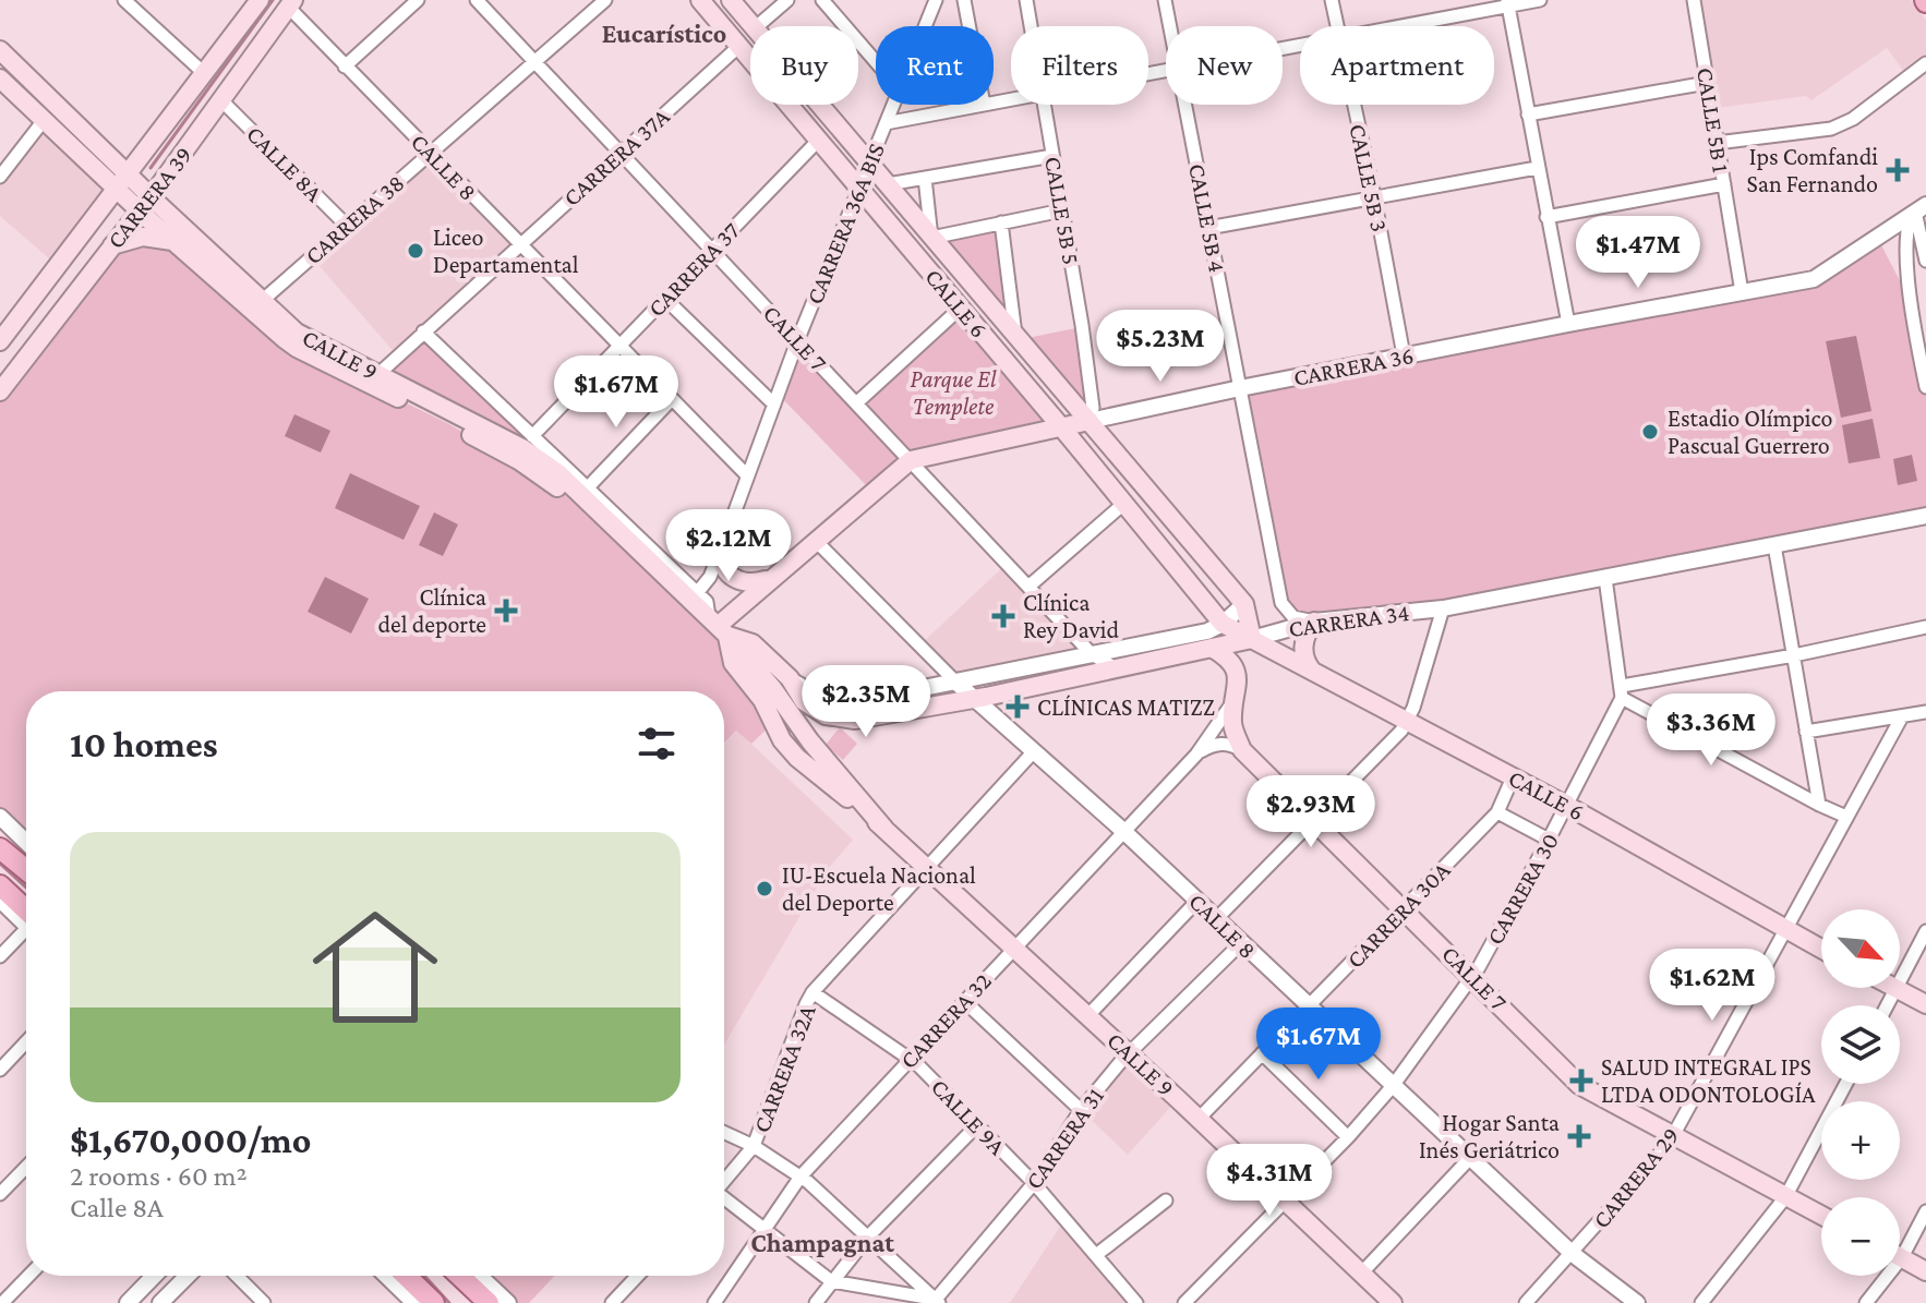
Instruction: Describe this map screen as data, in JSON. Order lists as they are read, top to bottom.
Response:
{
  "streets": {
    "main road": [
      "CARRERA 39",
      "CALLE 6",
      "CALLE 7",
      "CALLE 9",
      "CARRERA 36",
      "CARRERA 34"
    ],
    "street": [
      "CALLE 5B 1",
      "CARRERA 37A",
      "CALLE 8A",
      "CALLE 8",
      "CALLE 5B 3",
      "CALLE 5B 5",
      "CALLE 5B 4",
      "CARRERA 38",
      "CARRERA 36A BIS",
      "CARRERA 37",
      "CARRERA 30",
      "CARRERA 30A",
      "CARRERA 32",
      "CARRERA 32A",
      "CALLE 9A",
      "CARRERA 31",
      "CARRERA 29"
    ]
  },
  "crossings": [
    ["CALLE 5B 1", "CARRERA 36"],
    ["CARRERA 37A", "CALLE 8"],
    ["CARRERA 37A", "CALLE 6"],
    ["CARRERA 37A", "CALLE 7"],
    ["CARRERA 37A", "CALLE 9"],
    ["CALLE 8A", "CARRERA 39"],
    ["CALLE 8A", "CARRERA 38"],
    ["CALLE 8", "CARRERA 39"],
    ["CALLE 8", "CARRERA 38"],
    ["CALLE 8", "CARRERA 36A BIS"],
    ["CALLE 8", "CARRERA 37"],
    ["CALLE 8", "CARRERA 36"],
    ["CALLE 8", "CARRERA 34"],
    ["CALLE 8", "CARRERA 30"],
    ["CALLE 8", "CARRERA 30A"],
    ["CALLE 8", "CARRERA 32"],
    ["CALLE 8", "CARRERA 32A"],
    ["CALLE 8", "CARRERA 31"],
    ["CALLE 8", "CARRERA 29"],
    ["CALLE 5B 3", "CARRERA 36"],
    ["CARRERA 39", "CALLE 9"],
    ["CALLE 5B 5", "CALLE 6"],
    ["CALLE 5B 5", "CARRERA 36"],
    ["CALLE 5B 4", "CARRERA 36"],
    ["CALLE 5B 4", "CARRERA 34"],
    ["CARRERA 38", "CALLE 7"],
    ["CARRERA 38", "CALLE 9"],
    ["CARRERA 36A BIS", "CALLE 6"],
    ["CARRERA 36A BIS", "CALLE 7"],
    ["CARRERA 36A BIS", "CALLE 9"],
    ["CARRERA 37", "CALLE 6"],
    ["CARRERA 37", "CALLE 7"],
    ["CARRERA 37", "CALLE 9"],
    ["CALLE 6", "CARRERA 36"],
    ["CALLE 6", "CARRERA 34"],
    ["CALLE 6", "CARRERA 30"],
    ["CALLE 6", "CARRERA 30A"],
    ["CALLE 6", "CARRERA 29"],
    ["CALLE 7", "CARRERA 36"],
    ["CALLE 7", "CARRERA 34"],
    ["CALLE 7", "CARRERA 30"],
    ["CALLE 7", "CARRERA 30A"],
    ["CALLE 7", "CARRERA 29"],
    ["CALLE 9", "CARRERA 36"],
    ["CALLE 9", "CARRERA 34"],
    ["CALLE 9", "CARRERA 30"],
    ["CALLE 9", "CARRERA 30A"],
    ["CALLE 9", "CARRERA 32"],
    ["CALLE 9", "CARRERA 32A"],
    ["CALLE 9", "CARRERA 31"],
    ["CARRERA 36", "CARRERA 34"],
    ["CARRERA 32", "CALLE 9A"],
    ["CARRERA 32A", "CALLE 9A"],
    ["CALLE 9A", "CARRERA 31"]
  ],
  "districts": ["Eucarístico", "Champagnat"],
  "parks": ["Parque El Templete"],
  "places": {
    "health": [
      "Ips Comfandi San Fernando",
      "Clínica del deporte",
      "Clínica Rey David",
      "CLÍNICAS MATIZZ",
      "SALUD INTEGRAL IPS LTDA ODONTOLOGÍA",
      "Hogar Santa Inés Geriátrico"
    ],
    "other": ["Liceo Departamental", "Estadio Olímpico Pascual Guerrero", "IU-Escuela Nacional del Deporte"]
  },
  "north": "bottom right",
  "page": {
    "chip": [
      "Buy",
      "Rent",
      "Filters",
      "New",
      "Apartment"
    ],
    "price": [
      "$1.47M",
      "$5.23M",
      "$1.67M",
      "$2.12M",
      "$2.35M",
      "$3.36M",
      "$2.93M",
      "$1.62M",
      "$1.67M",
      "$4.31M"
    ],
    "heading": "10 homes",
    "list": [
      {
        "name": "$1,670,000/mo",
        "note": "2 rooms · 60 m² · Calle 8A"
      }
    ],
    "map_buttons": ["+", "−"]
  }
}
